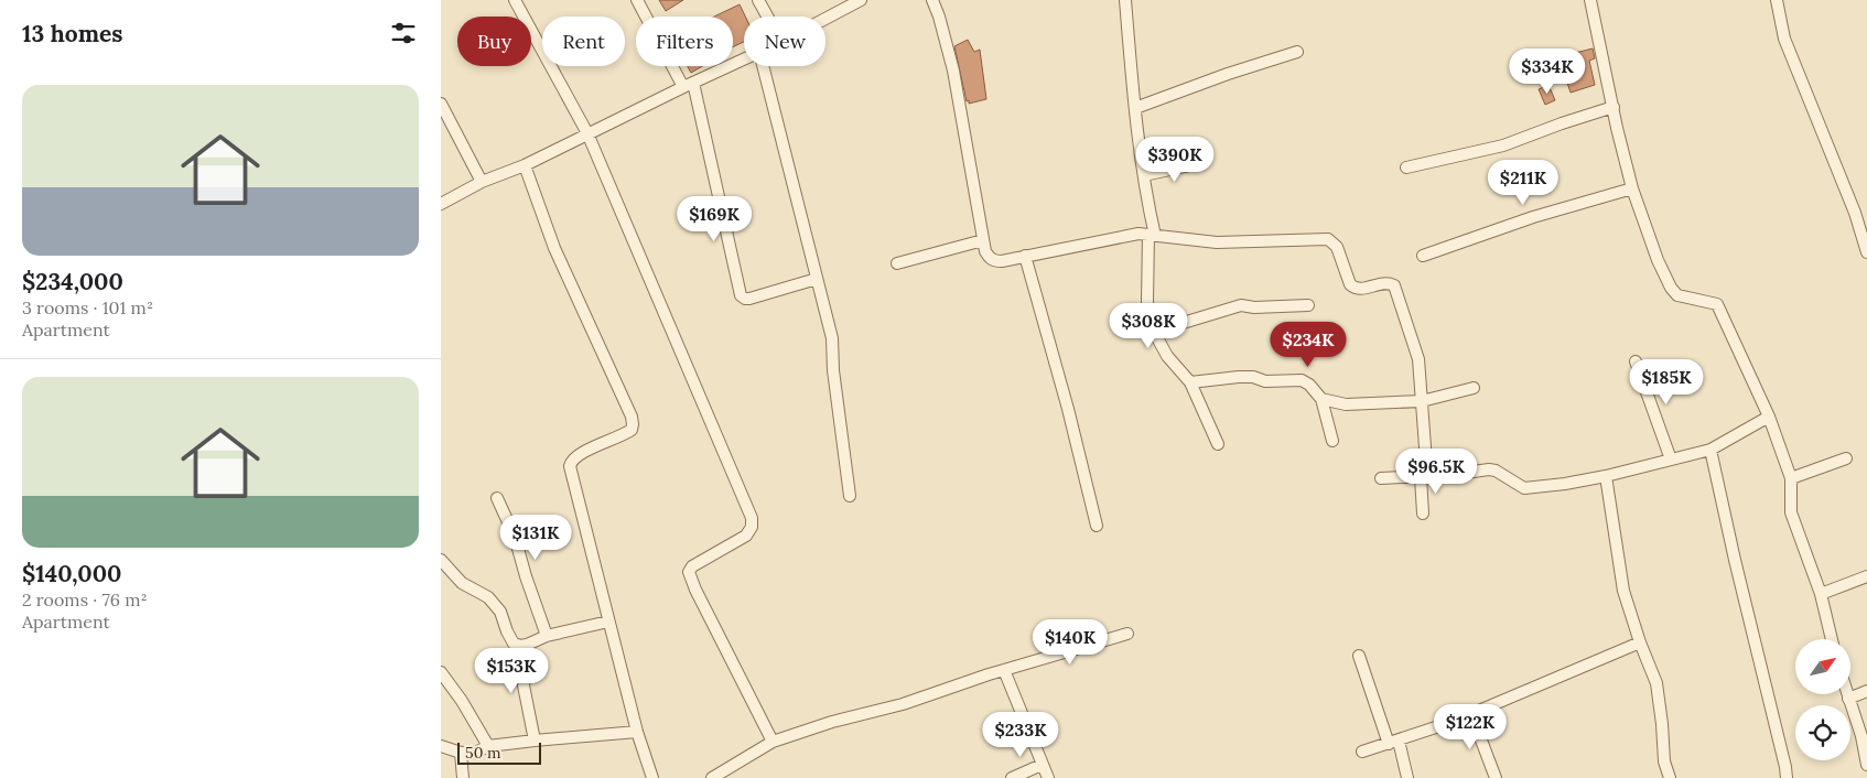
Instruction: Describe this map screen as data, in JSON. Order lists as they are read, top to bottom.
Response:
{
  "scale_bar": "50 m",
  "north": "top right",
  "page": {
    "heading": "13 homes",
    "chip": [
      "Buy",
      "Rent",
      "Filters",
      "New"
    ],
    "price": [
      "$334K",
      "$390K",
      "$211K",
      "$169K",
      "$308K",
      "$234K",
      "$185K",
      "$96.5K",
      "$131K",
      "$140K",
      "$153K",
      "$122K",
      "$233K"
    ],
    "list": [
      {
        "name": "$234,000",
        "note": "3 rooms · 101 m² · Apartment"
      },
      {
        "name": "$140,000",
        "note": "2 rooms · 76 m² · Apartment"
      }
    ],
    "scale": "50 m"
  }
}
